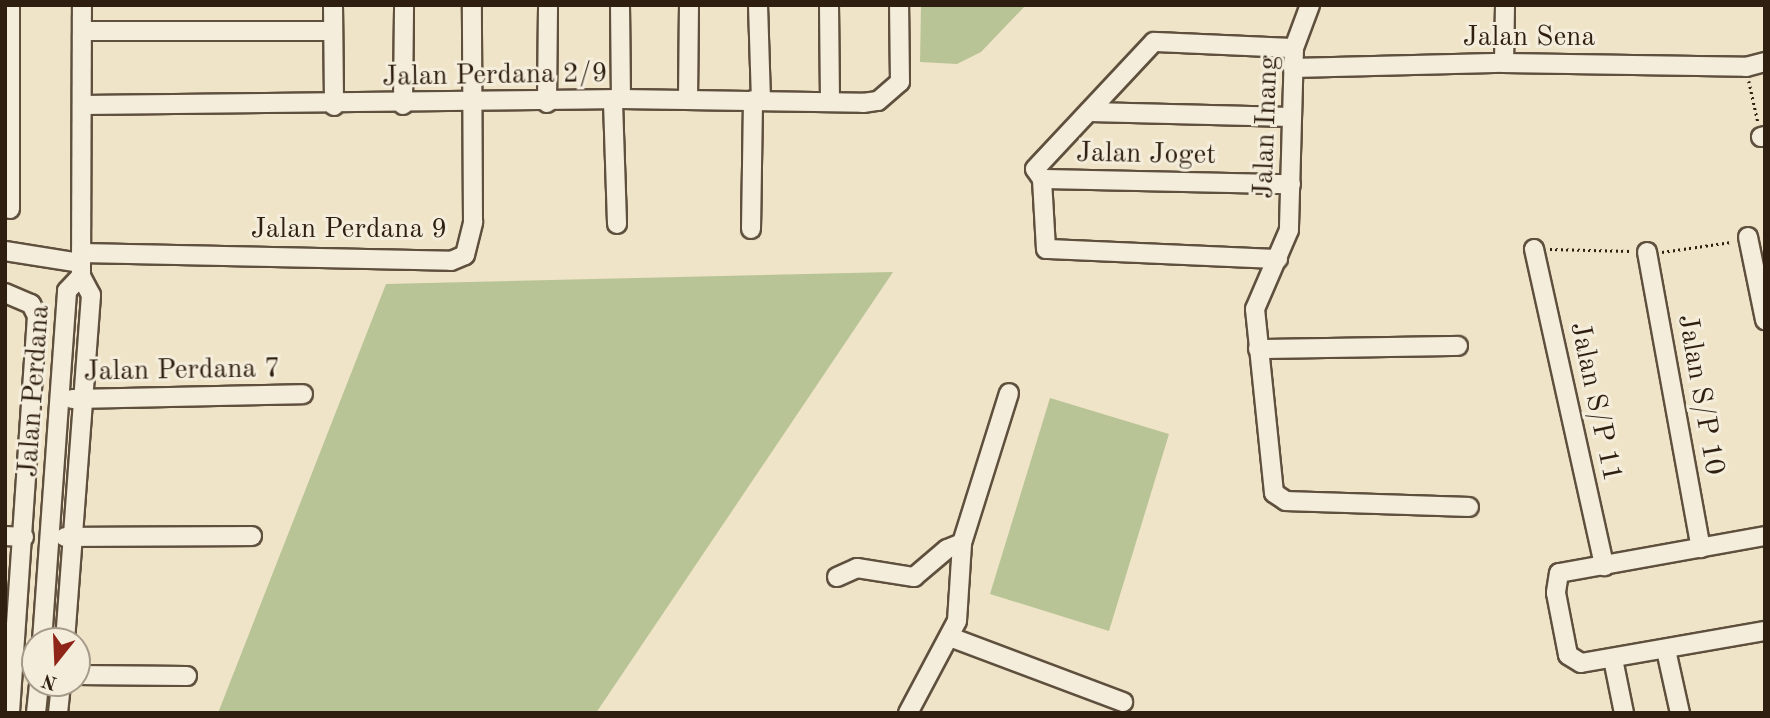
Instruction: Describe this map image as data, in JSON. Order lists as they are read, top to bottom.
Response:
{
  "streets": {
    "street": [
      "Jalan Sena",
      "Jalan Perdana 2/9",
      "Jalan Inang",
      "Jalan Joget",
      "Jalan Perdana 9",
      "Jalan Perdana 7",
      "Jalan Perdana",
      "Jalan S/P 10",
      "Jalan S/P 11"
    ]
  },
  "crossings": [
    ["Jalan Sena", "Jalan Inang"],
    ["Jalan Perdana 2/9", "Jalan Perdana 9"],
    ["Jalan Perdana 2/9", "Jalan Perdana"],
    ["Jalan Inang", "Jalan Joget"],
    ["Jalan Perdana 9", "Jalan Perdana"],
    ["Jalan Perdana 7", "Jalan Perdana"]
  ],
  "north": "bottom"
}
